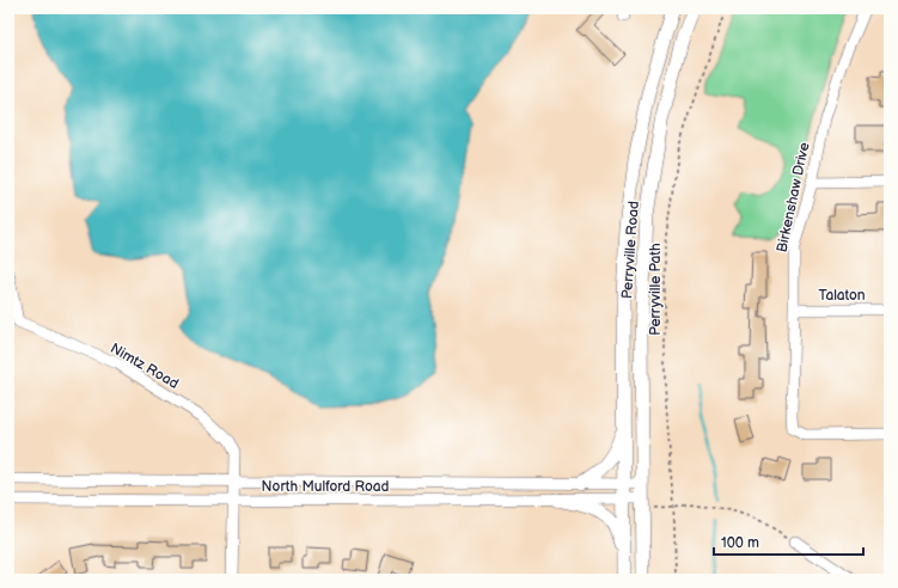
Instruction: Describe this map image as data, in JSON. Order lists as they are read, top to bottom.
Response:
{
  "streets": {
    "main road": ["Perryville Road"],
    "street": [
      "Birkenshaw Drive",
      "Talaton",
      "Nimtz Road",
      "North Mulford Road"
    ],
    "path": ["Perryville Path"]
  },
  "crossings": [
    ["Birkenshaw Drive", "Talaton"],
    ["Perryville Road", "North Mulford Road"],
    ["Nimtz Road", "North Mulford Road"]
  ],
  "scale_bar": "100 m"
}
